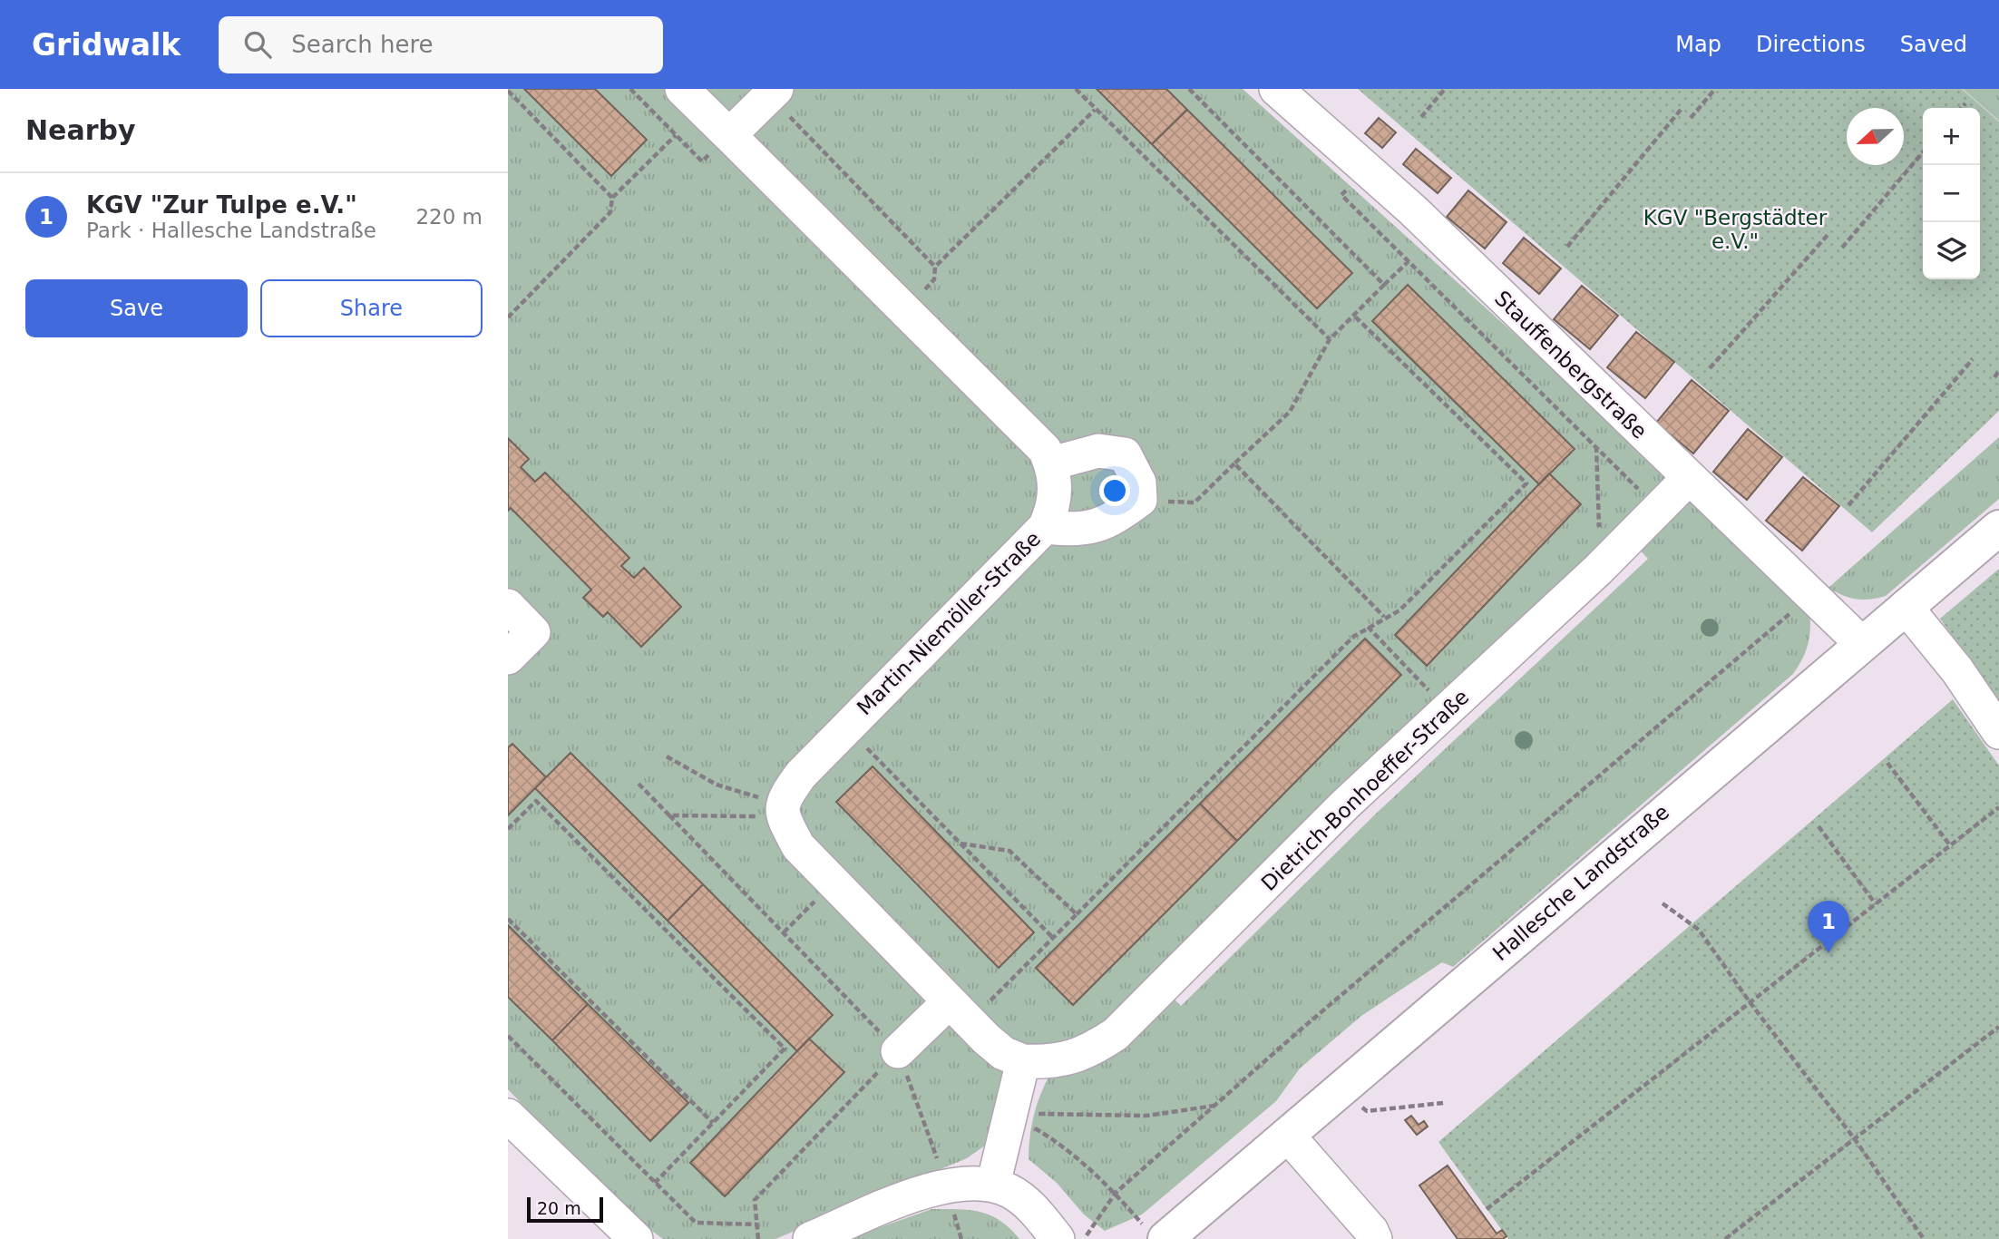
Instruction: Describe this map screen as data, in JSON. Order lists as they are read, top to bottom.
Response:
{
  "streets": {
    "main road": ["Hallesche Landstraße"],
    "street": ["Stauffenbergstraße", "Martin-Niemöller-Straße", "Dietrich-Bonhoeffer-Straße"]
  },
  "crossings": [
    ["Stauffenbergstraße", "Dietrich-Bonhoeffer-Straße"],
    ["Stauffenbergstraße", "Hallesche Landstraße"]
  ],
  "parks": ["KGV \"Bergstädter e.V.\""],
  "scale_bar": "20 m",
  "north": "left",
  "page": {
    "header": "Gridwalk",
    "search": "Search here",
    "nav": ["Map", "Directions", "Saved"],
    "heading": "Nearby",
    "map_buttons": ["+", "−"],
    "list": [
      {
        "mark": "1",
        "name": "KGV \"Zur Tulpe e.V.\"",
        "note": "Park · Hallesche Landstraße",
        "value": "220 m"
      }
    ],
    "buttons": ["Save", "Share"],
    "pins": "1",
    "scale": "20 m"
  }
}
